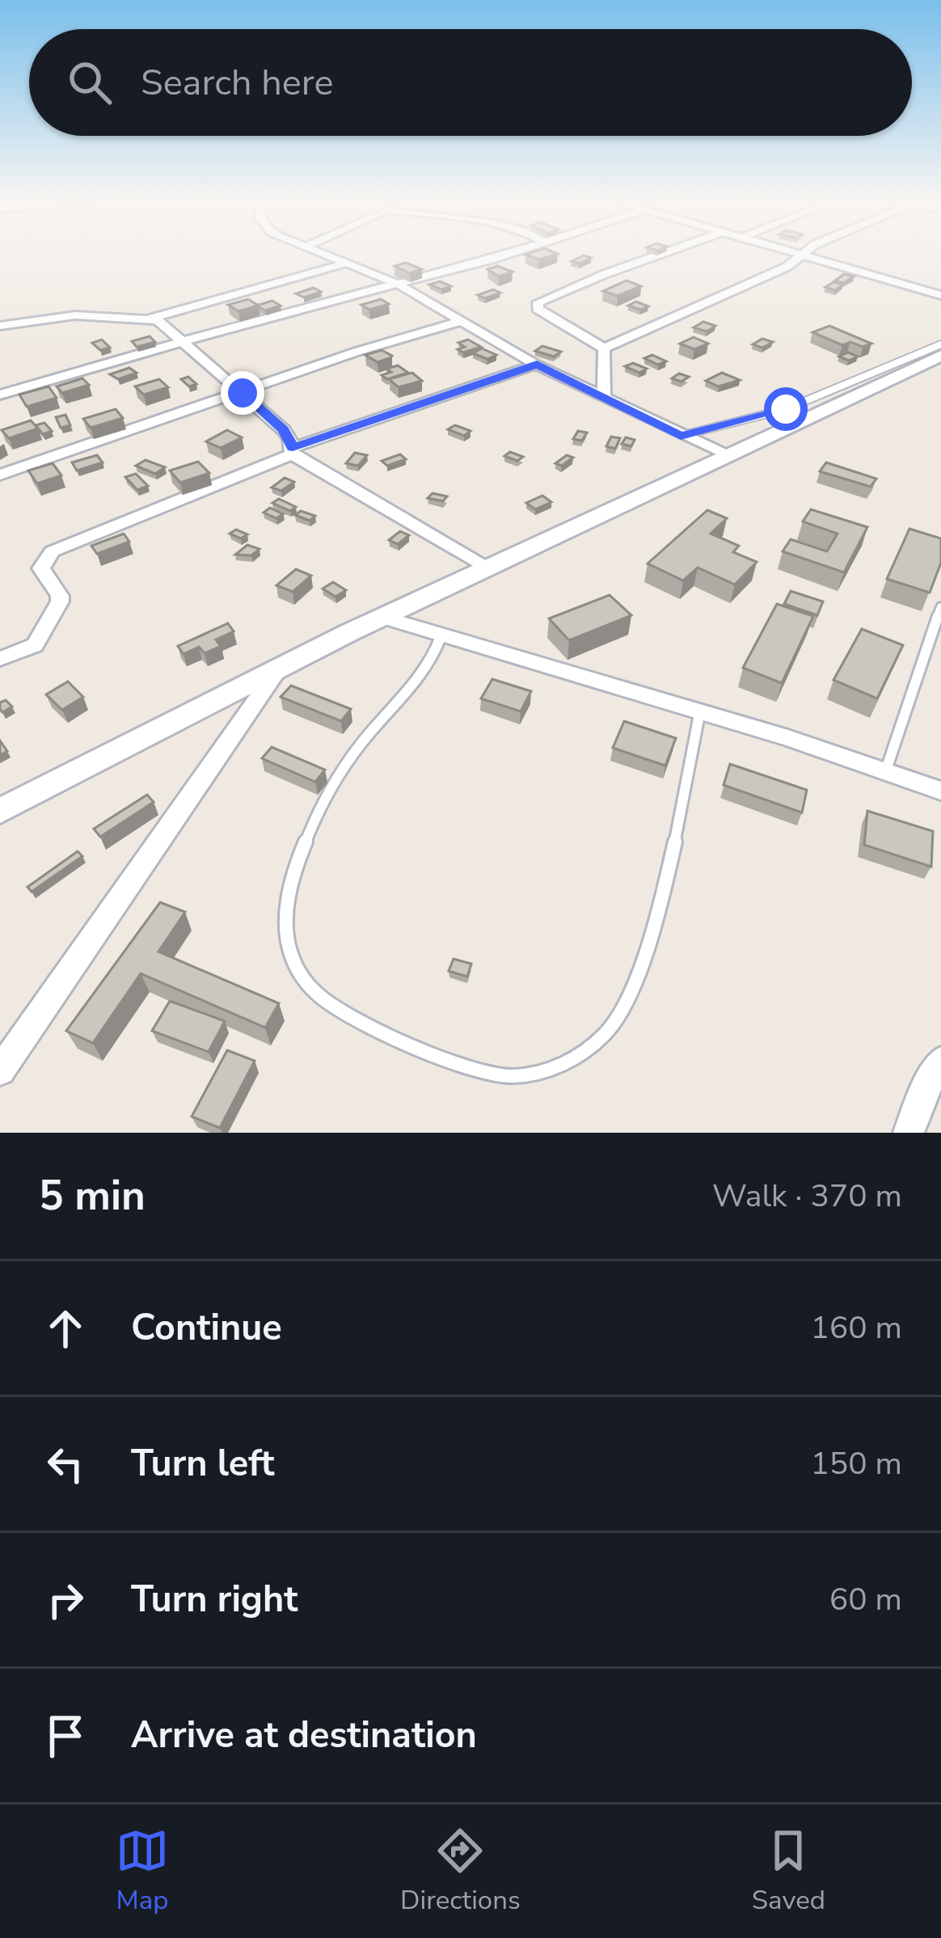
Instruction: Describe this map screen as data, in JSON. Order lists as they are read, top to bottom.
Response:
{
  "page": {
    "search": "Search here",
    "heading": ["5 min", "Walk · 370 m"],
    "list": [
      ["Continue", "160 m"],
      ["Turn left", "150 m"],
      ["Turn right", "60 m"],
      "Arrive at destination"
    ],
    "nav": ["Map", "Directions", "Saved"]
  }
}
